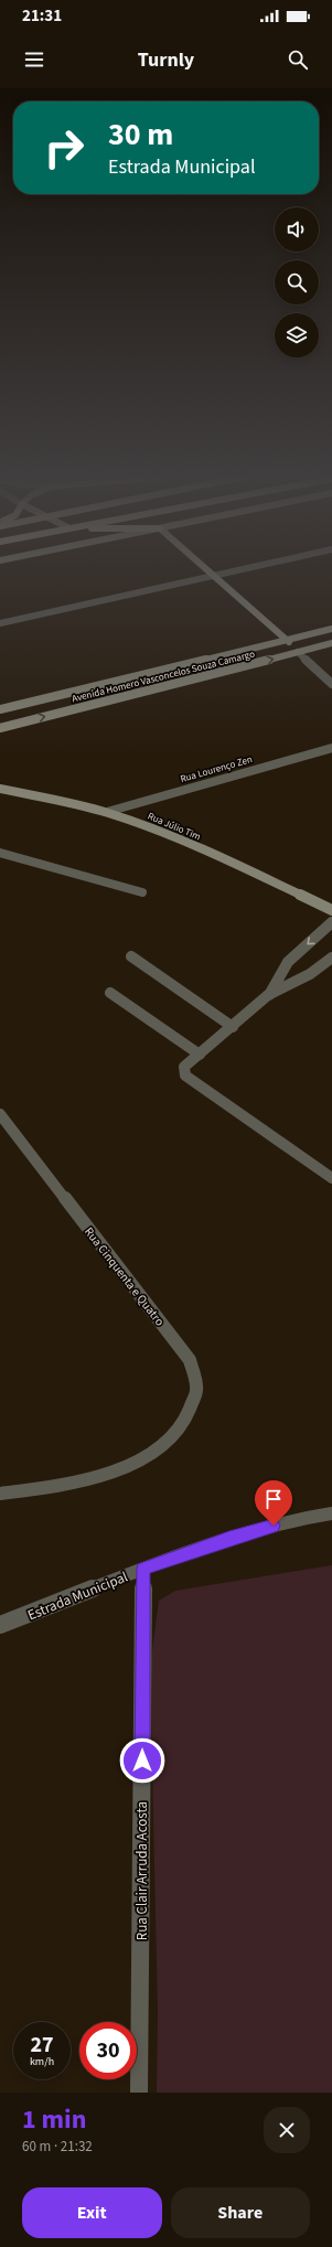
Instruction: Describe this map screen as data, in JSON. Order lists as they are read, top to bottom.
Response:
{
  "streets": {
    "main road": ["Avenida Homero Vasconcelos Souza Camargo", "Rua Júlio Tim"],
    "street": [
      "Rua Lourenço Zen",
      "Rua Cinquenta e Quatro",
      "Estrada Municipal",
      "Rua Clair Arruda Acosta"
    ]
  },
  "crossings": [
    ["Rua Lourenço Zen", "Rua Júlio Tim"],
    ["Estrada Municipal", "Rua Clair Arruda Acosta"]
  ],
  "page": {
    "status": "21:31",
    "header": "Turnly",
    "turn": ["30 m", "Estrada Municipal"],
    "speed": "27 km/h",
    "limit": "30",
    "heading": ["1 min", "60 m · 21:32"],
    "buttons": ["Exit", "Share"]
  }
}
